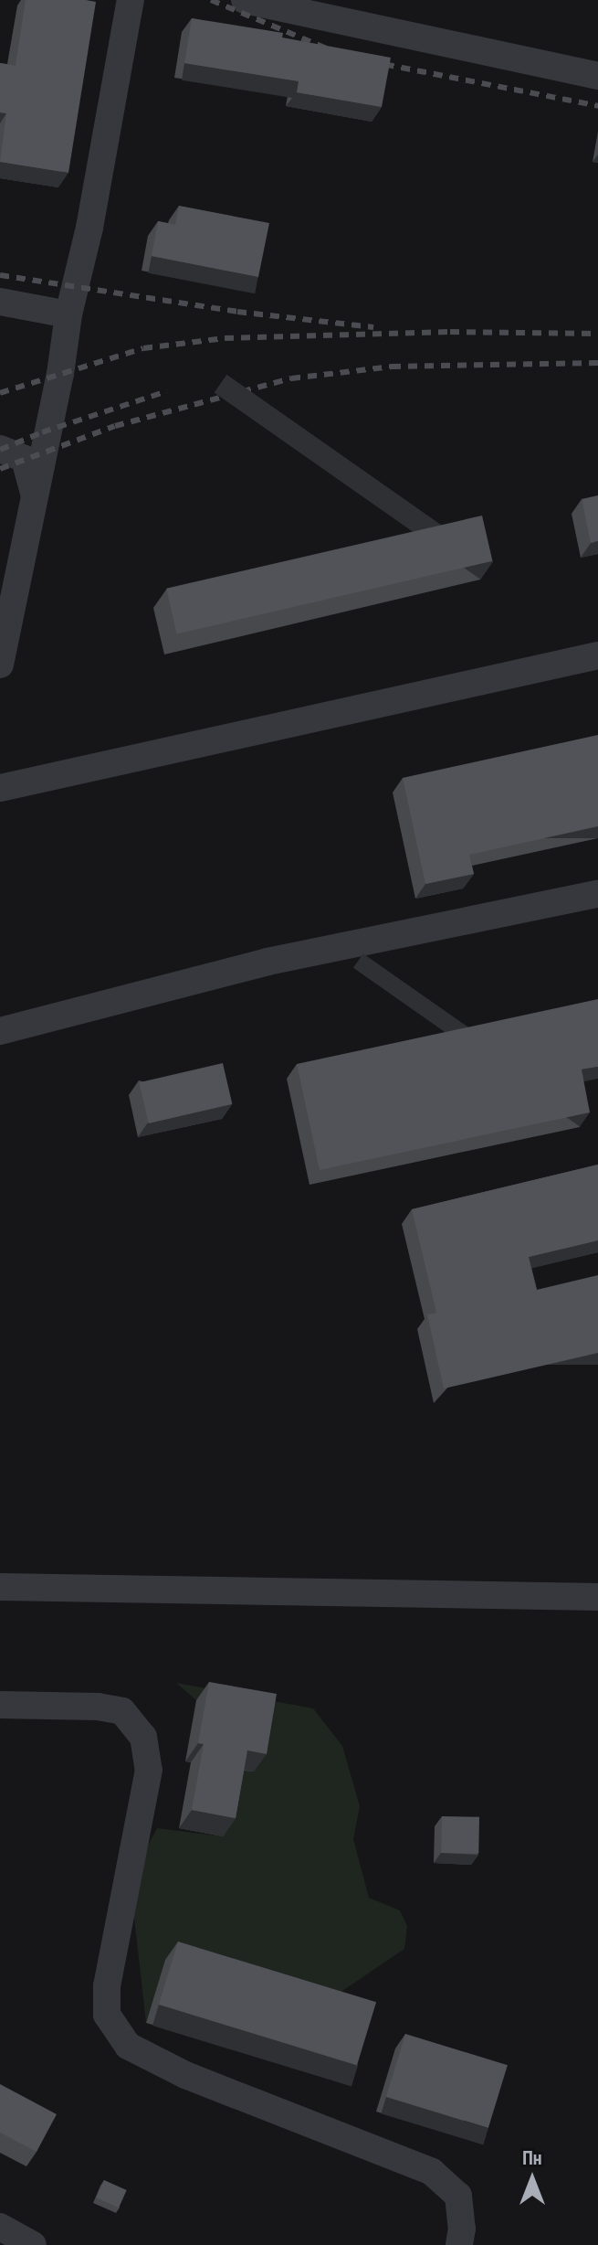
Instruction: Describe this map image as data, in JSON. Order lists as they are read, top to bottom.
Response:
{
  "north": "top"
}
